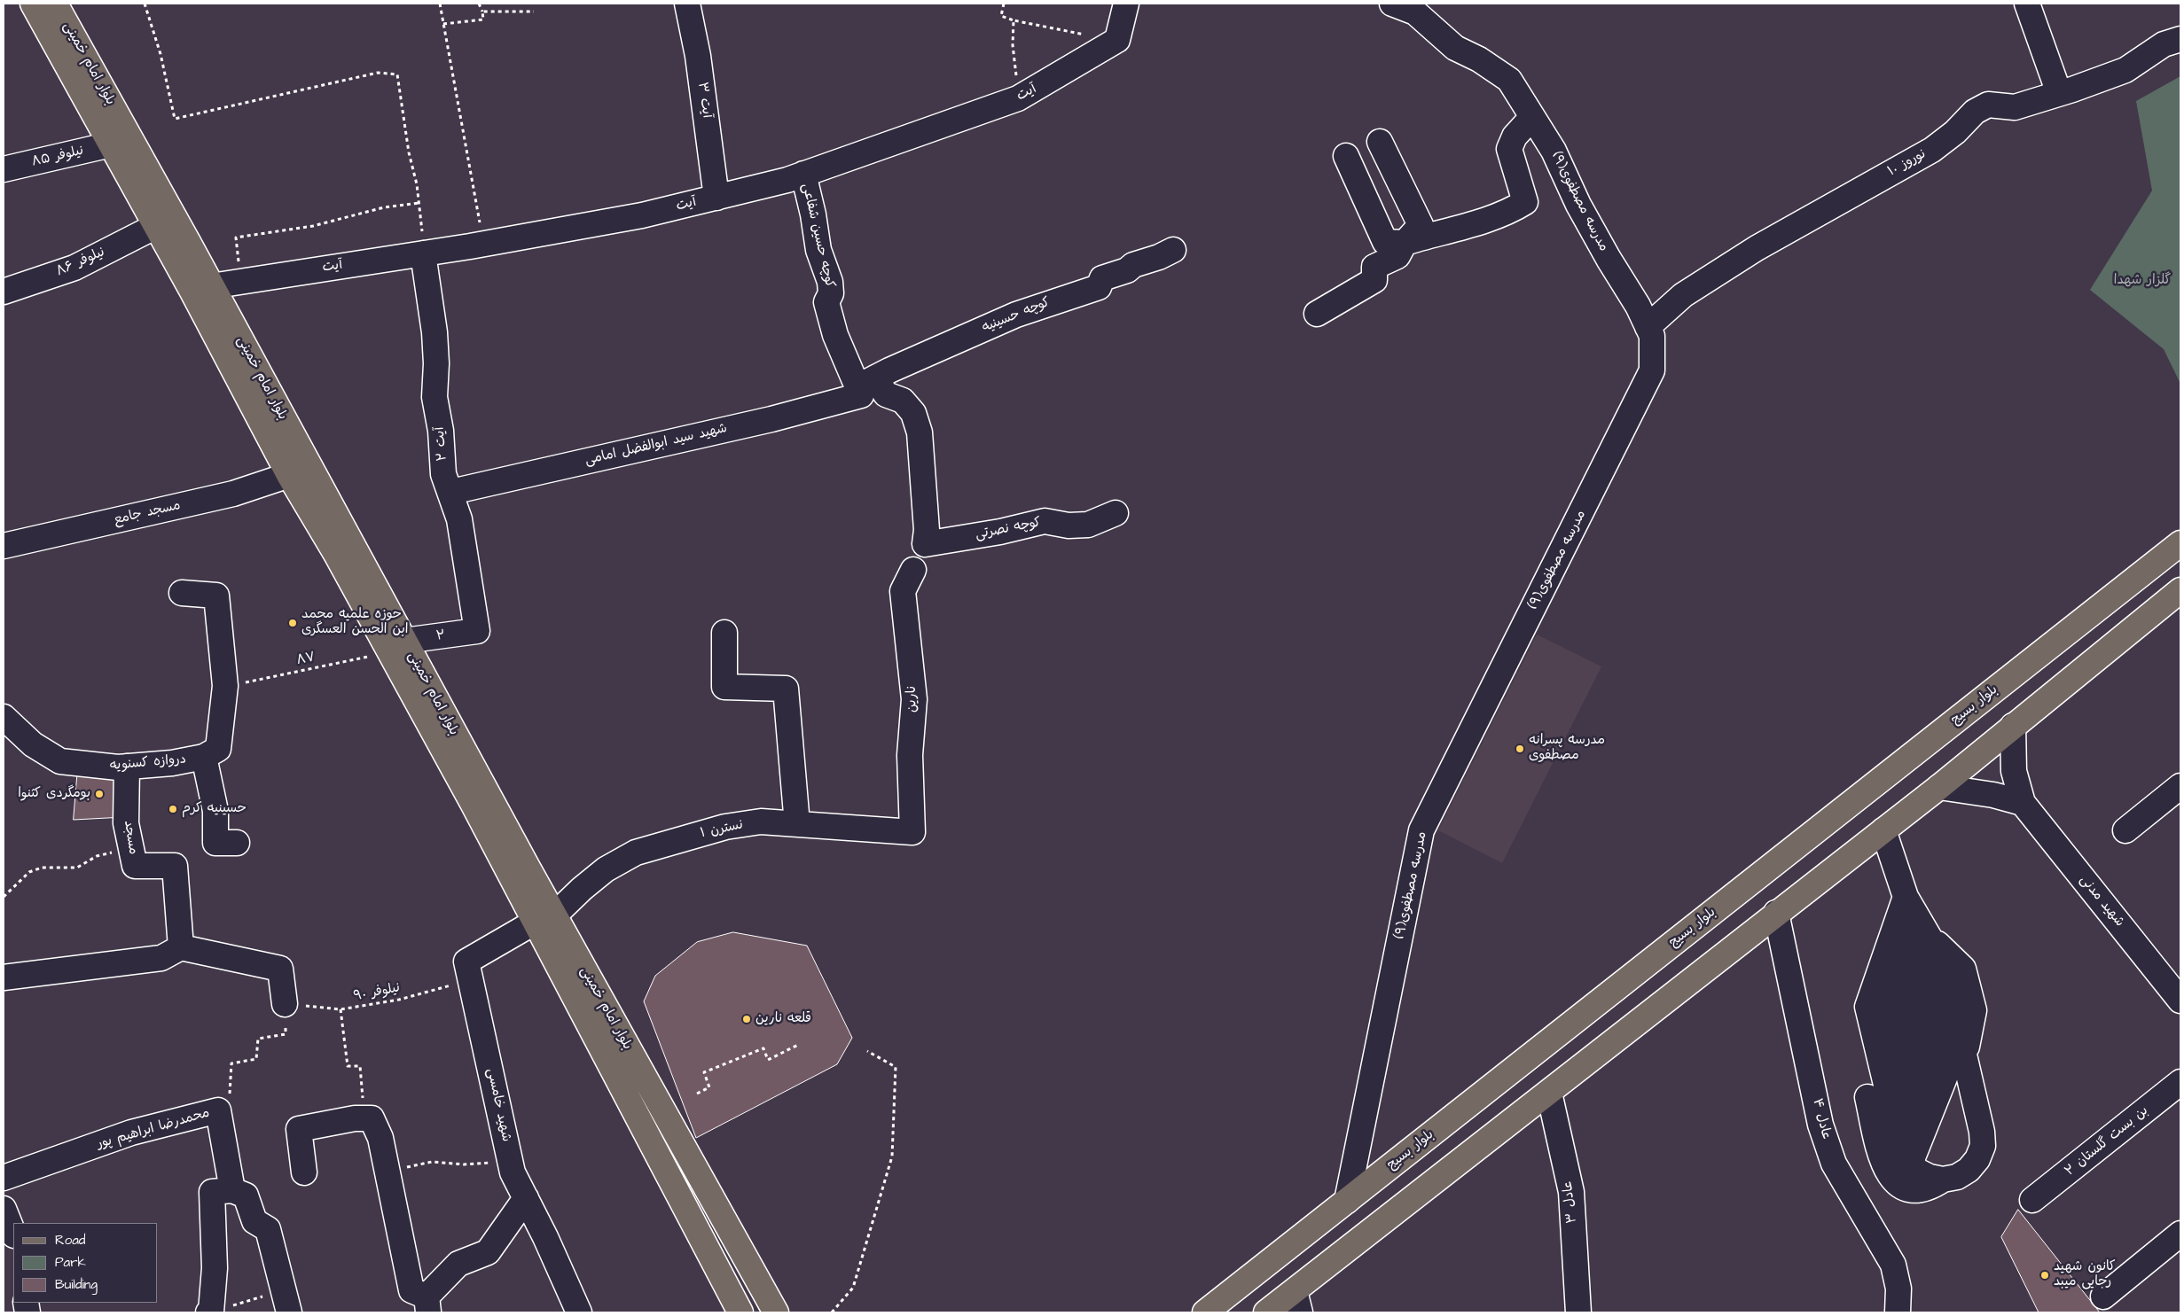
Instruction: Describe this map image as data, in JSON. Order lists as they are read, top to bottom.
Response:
{
  "streets": {
    "main road": ["بلوار امام خمینی", "بلوار بسیج"],
    "street": [
      "آیت",
      "آیت ۳",
      "نیلوفر ۸۵",
      "نوروز ۱۰",
      "مدرسه مصطفوی(۹)",
      "کوچه حسین شفاعی",
      "نیلوفر ۸۶",
      "کوچه حسینیه",
      "آیت ۲",
      "شهید سید ابوالفضل امامی",
      "مسجد جامع",
      "کوچه نصرتی",
      "۲",
      "نارین",
      "دروازه کسنویه",
      "نسترن ۱",
      "مسجد",
      "شهید مدنی",
      "شهید خامسی",
      "عادل ۴",
      "محمدرضا ابراهیم پور",
      "بن بست گلستان ۲",
      "عادل ۳"
    ],
    "path": ["۸۷", "نیلوفر ۹۰"]
  },
  "crossings": [
    ["بلوار امام خمینی", "آیت"],
    ["بلوار امام خمینی", "نیلوفر ۸۵"],
    ["بلوار امام خمینی", "نیلوفر ۸۶"],
    ["بلوار امام خمینی", "مسجد جامع"],
    ["بلوار امام خمینی", "۲"],
    ["بلوار امام خمینی", "۸۷"],
    ["بلوار امام خمینی", "نسترن ۱"],
    ["بلوار امام خمینی", "شهید خامسی"],
    ["آیت", "آیت ۳"],
    ["آیت", "کوچه حسین شفاعی"],
    ["آیت", "آیت ۲"],
    ["نوروز ۱۰", "مدرسه مصطفوی(۹)"],
    ["مدرسه مصطفوی(۹)", "بلوار بسیج"],
    ["کوچه حسین شفاعی", "کوچه حسینیه"],
    ["کوچه حسین شفاعی", "شهید سید ابوالفضل امامی"],
    ["کوچه حسین شفاعی", "کوچه نصرتی"],
    ["کوچه حسینیه", "شهید سید ابوالفضل امامی"],
    ["آیت ۲", "شهید سید ابوالفضل امامی"],
    ["آیت ۲", "۲"],
    ["۲", "۸۷"],
    ["۸۷", "دروازه کسنویه"],
    ["نارین", "نسترن ۱"],
    ["دروازه کسنویه", "مسجد"],
    ["نسترن ۱", "شهید خامسی"],
    ["نیلوفر ۹۰", "شهید خامسی"]
  ],
  "parks": ["گلزار شهدا"],
  "places": [
    "حوزه علمیه محمد ابن الحسن العسگری",
    "مدرسه پسرانه مصطفوی",
    "بومگردی کثنوا",
    "حسینیه کرم",
    "قلعه نارین",
    "کانون شهید رجایی میبد"
  ],
  "legend": ["Road", "Park", "Building"]
}
